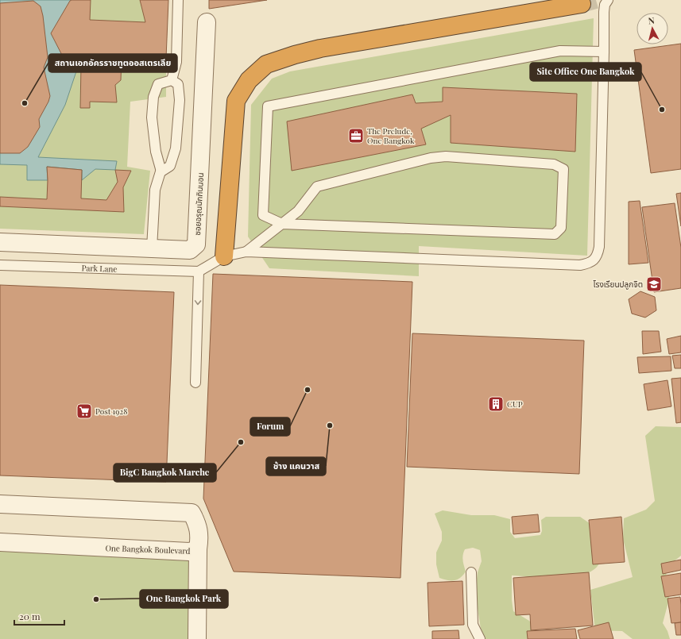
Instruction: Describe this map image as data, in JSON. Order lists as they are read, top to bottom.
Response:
{
  "streets": {
    "street": ["ซอยอรุณมักกินนอน", "One Bangkok Boulevard"],
    "lane": ["Park Lane"]
  },
  "places": {
    "other": [
      "สถานเอกอัครราชทูตออสเตรเลีย",
      "Site Office One Bangkok",
      "Forum",
      "ช้าง แคนวาส",
      "BigC Bangkok Marche",
      "One Bangkok Park"
    ],
    "office": ["The Prelude, One Bangkok"],
    "school or university": ["โรงเรียนปลูกจิต"],
    "building": ["CUP"],
    "supermarket": ["Post 1928"]
  },
  "scale_bar": "20 m",
  "north": "top"
}
